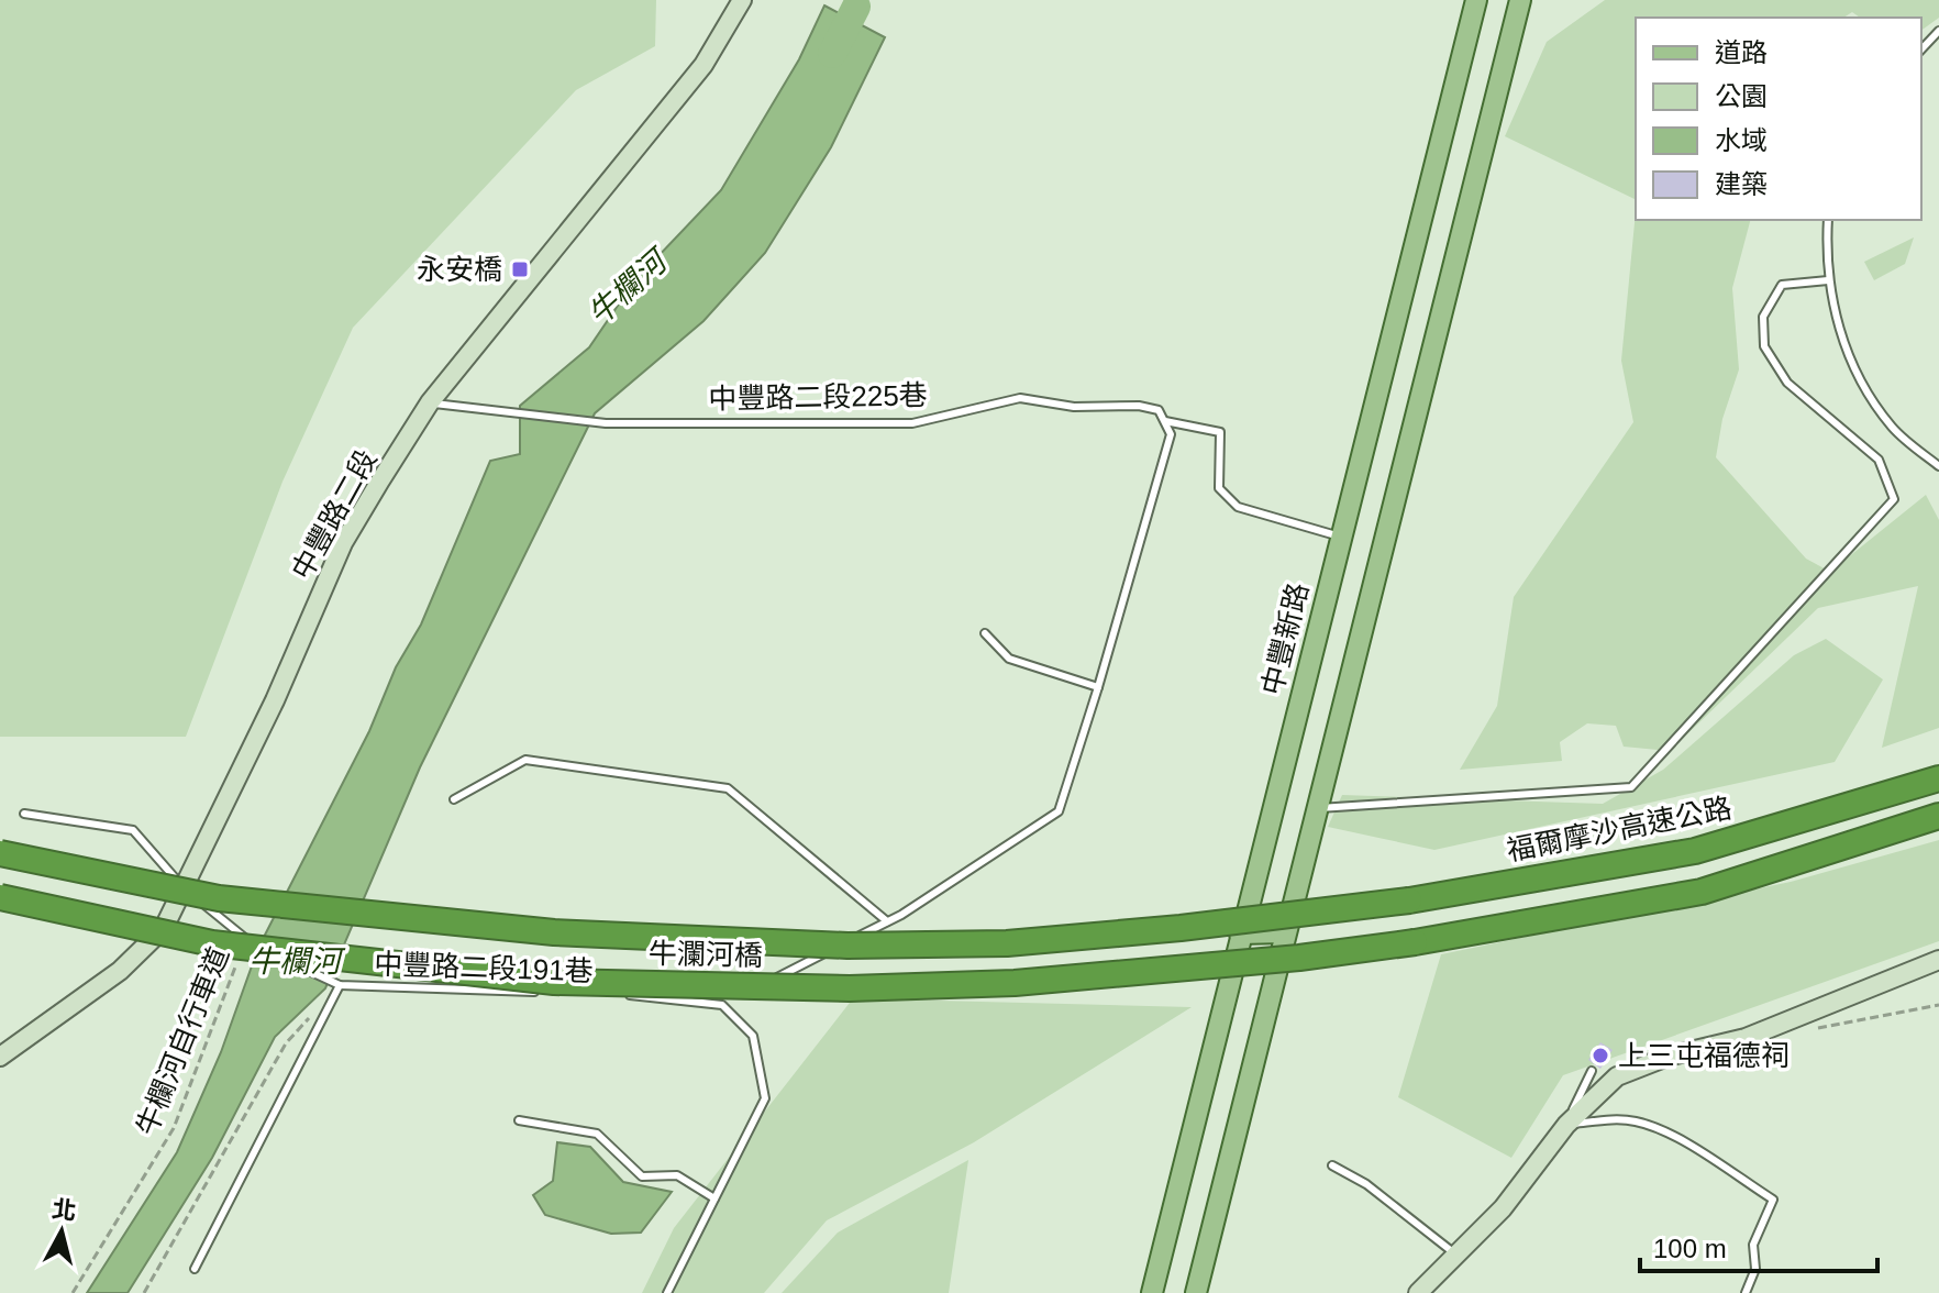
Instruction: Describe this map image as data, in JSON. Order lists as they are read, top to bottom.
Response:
{
  "streets": {
    "highway": ["福爾摩沙高速公路", "牛瀾河橋"],
    "main road": ["中豐新路"],
    "street": ["中豐路二段"],
    "lane": ["中豐路二段225巷", "中豐路二段191巷"],
    "path": ["牛欄河自行車道"]
  },
  "crossings": [
    ["中豐路二段225巷", "中豐路二段"],
    ["中豐路二段225巷", "中豐新路"],
    ["福爾摩沙高速公路", "牛瀾河橋"],
    ["中豐路二段191巷", "牛欄河自行車道"]
  ],
  "water": ["牛欄河"],
  "places": {
    "transit": ["永安橋"],
    "other": ["上三屯福德祠"]
  },
  "legend": [
    "道路",
    "公園",
    "水域",
    "建築"
  ],
  "scale_bar": "100 m",
  "north": "top"
}
